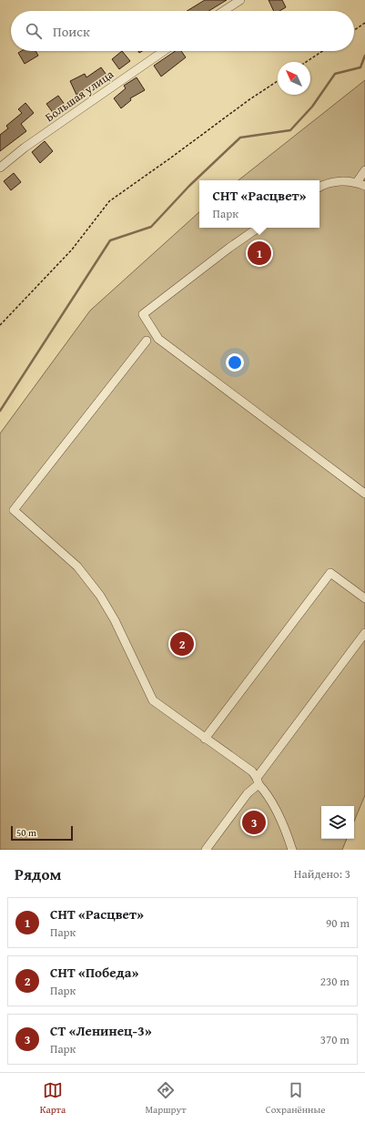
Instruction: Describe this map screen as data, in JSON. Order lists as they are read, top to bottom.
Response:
{
  "streets": {
    "street": ["Большая улица"]
  },
  "scale_bar": "50 m",
  "north": "top left",
  "page": {
    "search": "Поиск",
    "popup": ["СНТ «Расцвет»", "Парк"],
    "pins": ["1", "2", "3"],
    "scale": "50 m",
    "heading": ["Рядом", "Найдено: 3"],
    "list": [
      {
        "mark": "1",
        "name": "СНТ «Расцвет»",
        "note": "Парк",
        "value": "90 m"
      },
      {
        "mark": "2",
        "name": "СНТ «Победа»",
        "note": "Парк",
        "value": "230 m"
      },
      {
        "mark": "3",
        "name": "СТ «Ленинец-3»",
        "note": "Парк",
        "value": "370 m"
      }
    ],
    "nav": ["Карта", "Маршрут", "Сохранённые"]
  }
}
